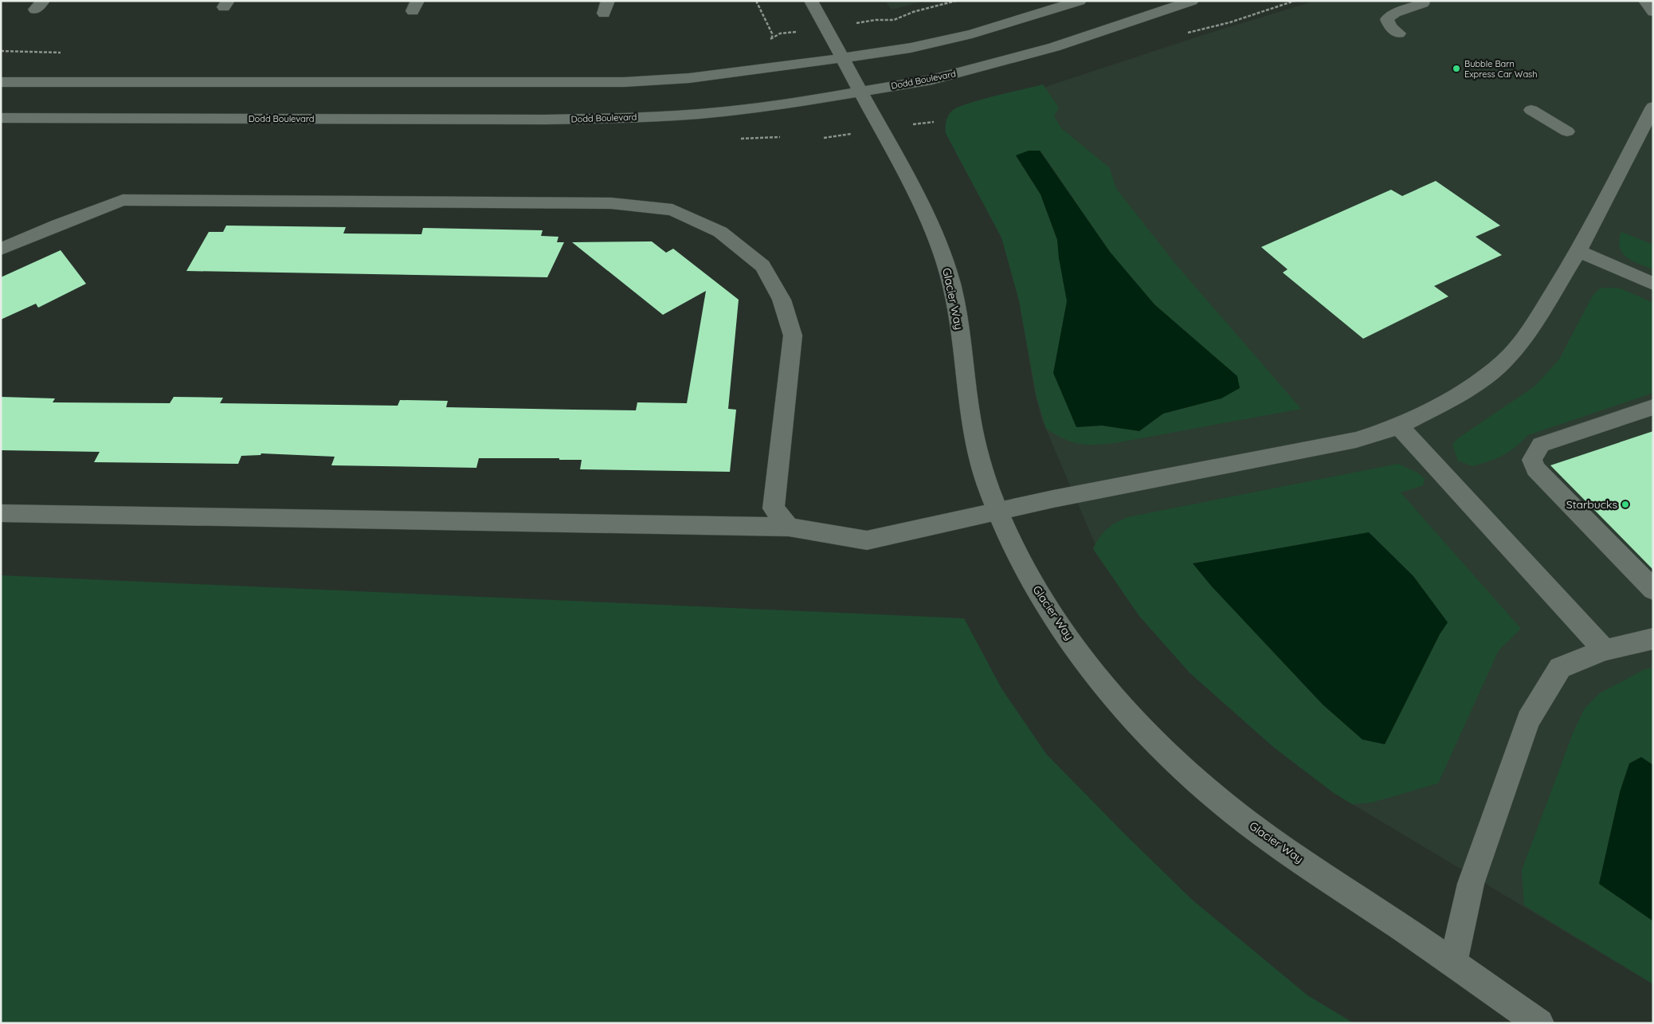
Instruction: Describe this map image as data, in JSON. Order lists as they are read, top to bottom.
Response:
{
  "streets": {
    "street": ["Dodd Boulevard", "Glacier Way"]
  },
  "crossings": [
    ["Dodd Boulevard", "Glacier Way"]
  ],
  "places": ["Bubble Barn Express Car Wash", "Starbucks"]
}
